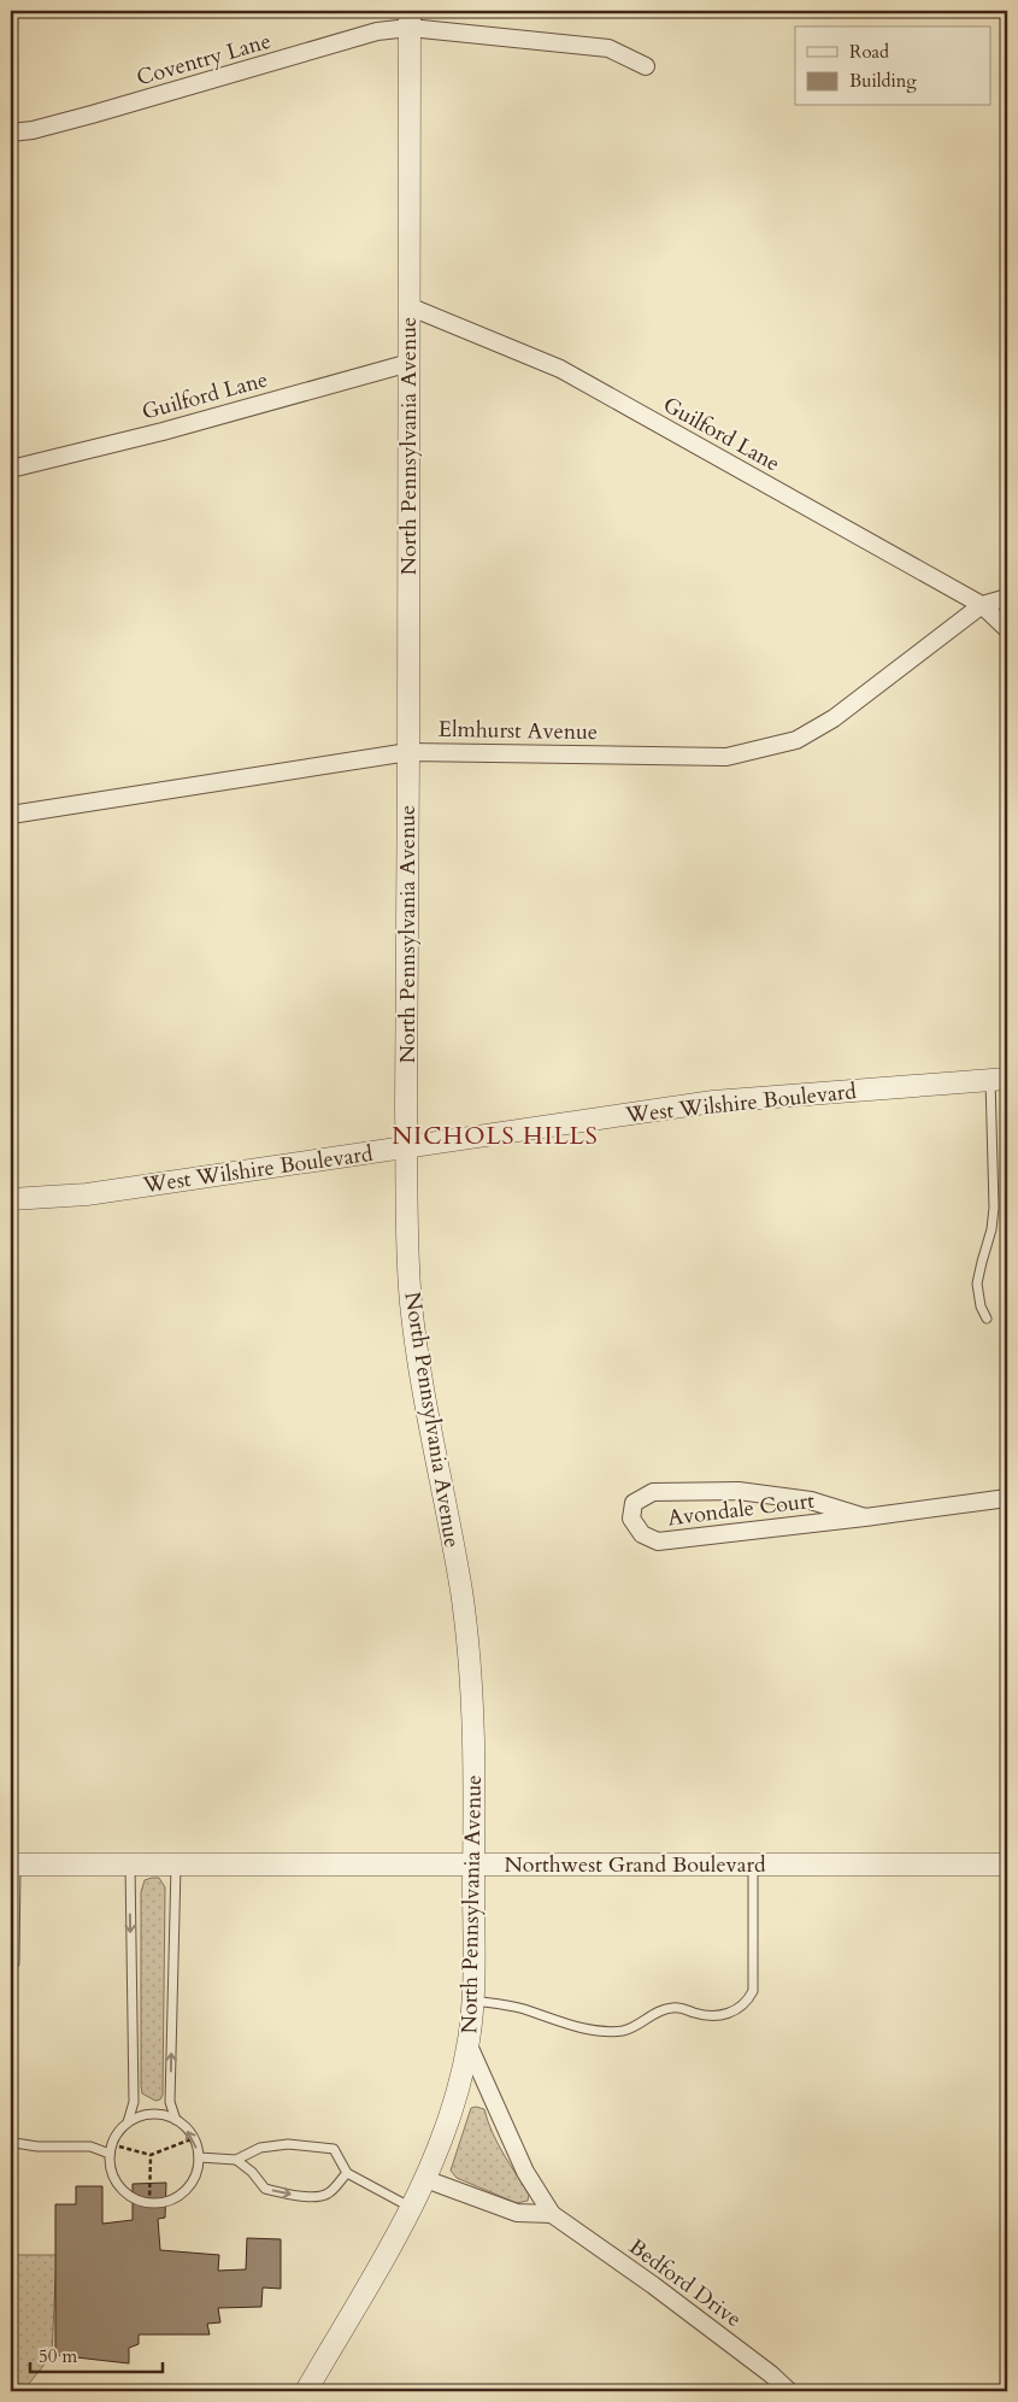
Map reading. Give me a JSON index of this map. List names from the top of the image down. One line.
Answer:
{"streets":{"street":["Coventry Lane","Guilford Lane","North Pennsylvania Avenue","Elmhurst Avenue","West Wilshire Boulevard","Avondale Court","Northwest Grand Boulevard","Bedford Drive"]},"crossings":[["Coventry Lane","North Pennsylvania Avenue"],["Guilford Lane","North Pennsylvania Avenue"],["Guilford Lane","Elmhurst Avenue"],["North Pennsylvania Avenue","Elmhurst Avenue"],["North Pennsylvania Avenue","West Wilshire Boulevard"],["North Pennsylvania Avenue","Northwest Grand Boulevard"],["North Pennsylvania Avenue","Bedford Drive"]],"districts":["NICHOLS HILLS"],"legend":["Road","Building"],"scale_bar":"50 m"}
